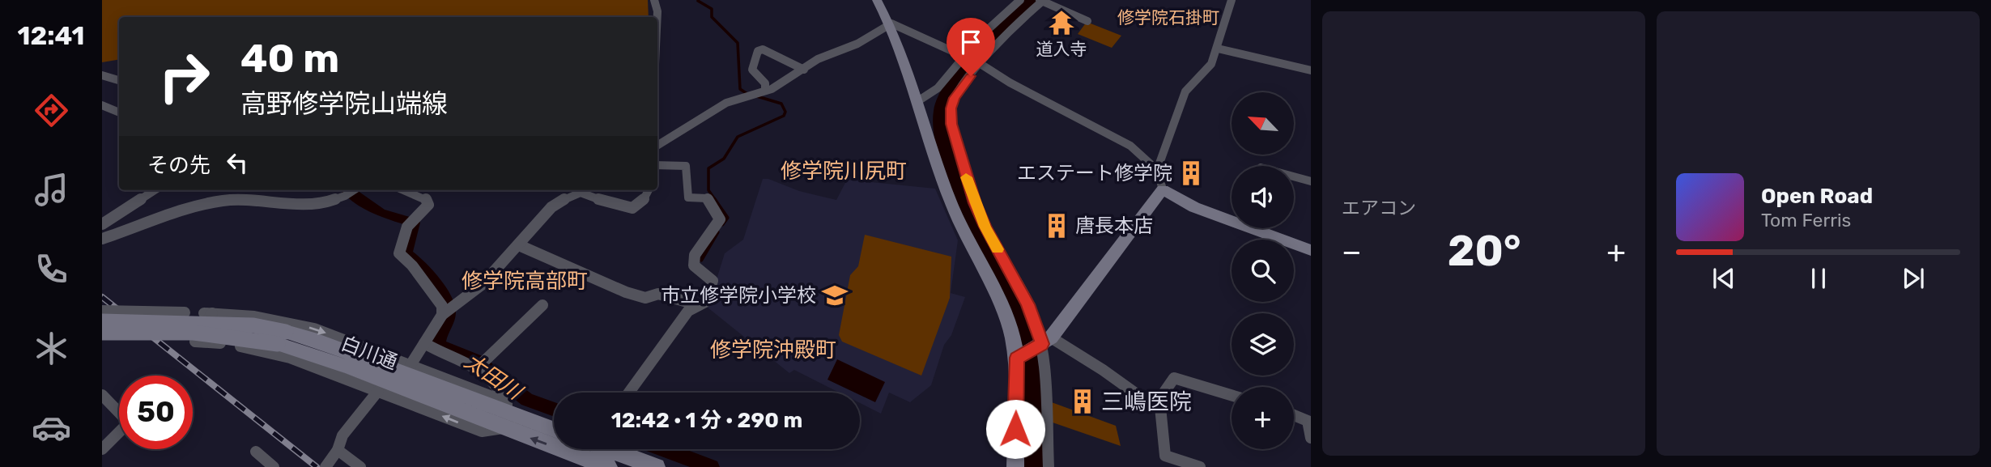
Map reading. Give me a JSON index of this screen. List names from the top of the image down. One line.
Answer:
{"streets":{"street":["白川通"]},"districts":["修学院石掛町","修学院川尻町","修学院高部町","修学院沖殿町"],"water":["太田川"],"places":{"temple":["道入寺"],"building":["エステート修学院","唐長本店","三嶋医院"],"school or university":["市立修学院小学校"]},"north":"top left","page":{"tabs":"12:41","tile":"エアコン","turn":["40 m","高野修学院山端線"],"map_buttons":"+","then":"その先","song":["Open Road","Tom Ferris"],"heat":["−","20°","+"],"limit":"50","trip":"12:42 · 1 分 · 290 m"}}
